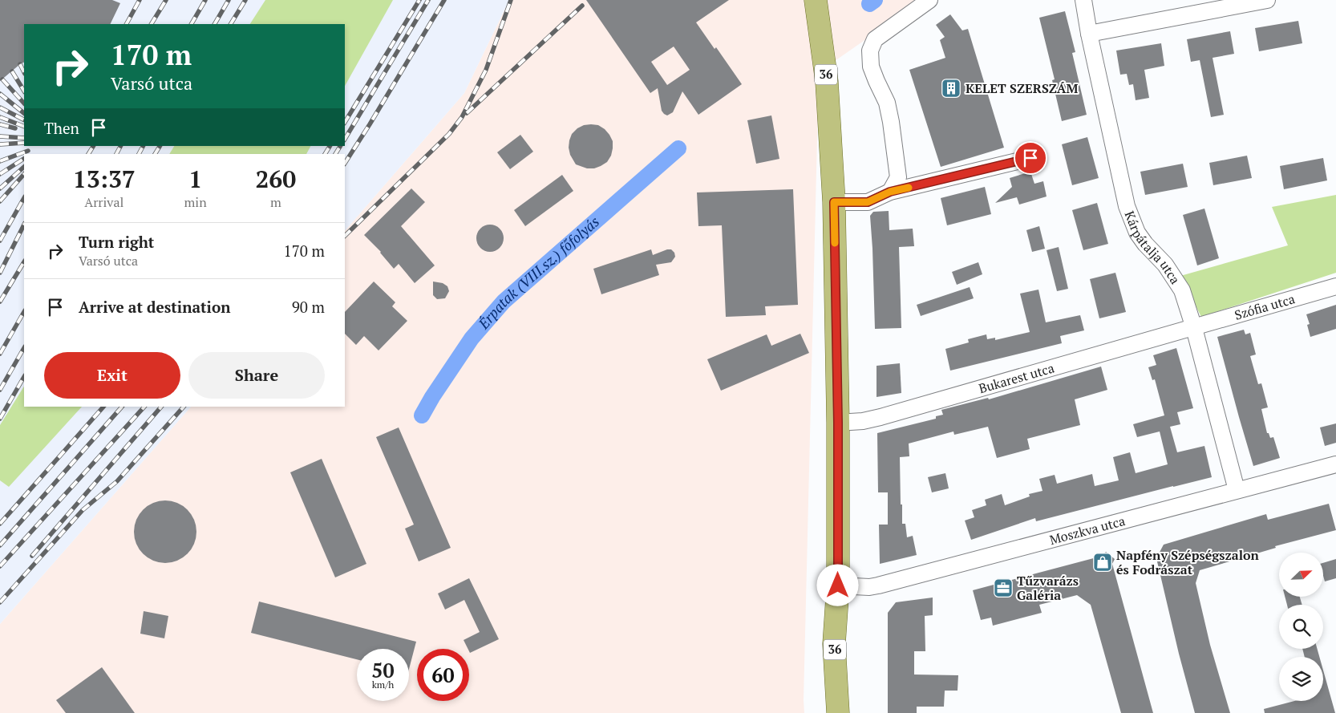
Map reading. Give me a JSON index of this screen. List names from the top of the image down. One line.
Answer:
{"streets":{"main road":["36"],"street":["Kárpátalja utca","Szófia utca","Bukarest utca","Moszkva utca"]},"crossings":[["36","Bukarest utca"],["36","Moszkva utca"],["Kárpátalja utca","Szófia utca"],["Kárpátalja utca","Bukarest utca"],["Kárpátalja utca","Moszkva utca"],["Szófia utca","Bukarest utca"]],"water":["Érpatak (VIII.sz.) főfolyás"],"places":{"building":["KELET SZERSZÁM"],"shop":["Napfény Szépségszalon és Fodrászat"],"office":["Tűzvarázs Galéria"]},"north":"top right","page":{"turn":["170 m","Varsó utca"],"then":"Then","eta":["13:37","Arrival","1","min","260","m"],"list":[{"name":"Turn right","note":"Varsó utca","value":"170 m"},{"name":"Arrive at destination","value":"90 m"}],"buttons":["Exit","Share"],"speed":"50 km/h","limit":"60"}}
